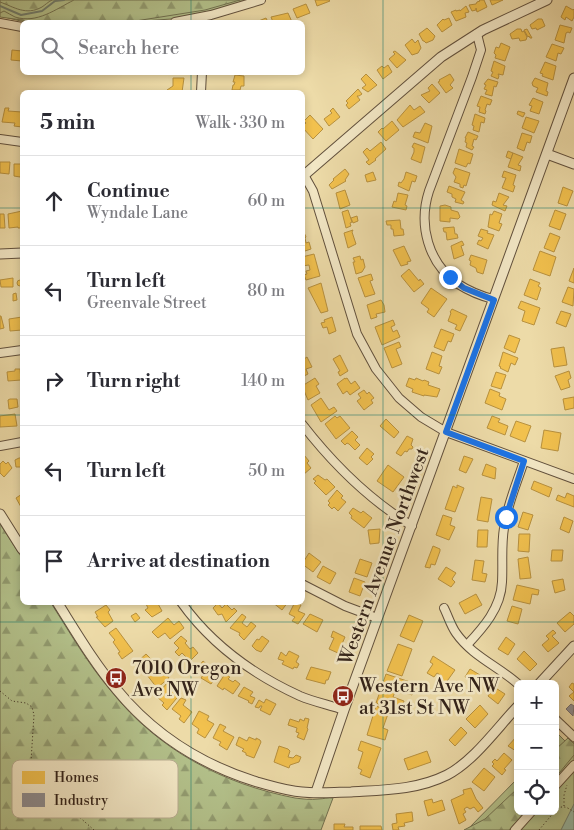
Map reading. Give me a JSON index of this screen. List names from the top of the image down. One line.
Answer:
{"streets":{"street":["Western Avenue Northwest"]},"places":{"bus stop":["7010 Oregon Ave NW","Western Ave NW at 31st St NW"]},"legend":["Homes","Industry"],"page":{"search":"Search here","heading":["5 min","Walk · 330 m"],"list":[["Continue","Wyndale Lane","60 m"],["Turn left","Greenvale Street","80 m"],["Turn right","140 m"],["Turn left","50 m"],"Arrive at destination"],"map_buttons":["+","−"]}}
